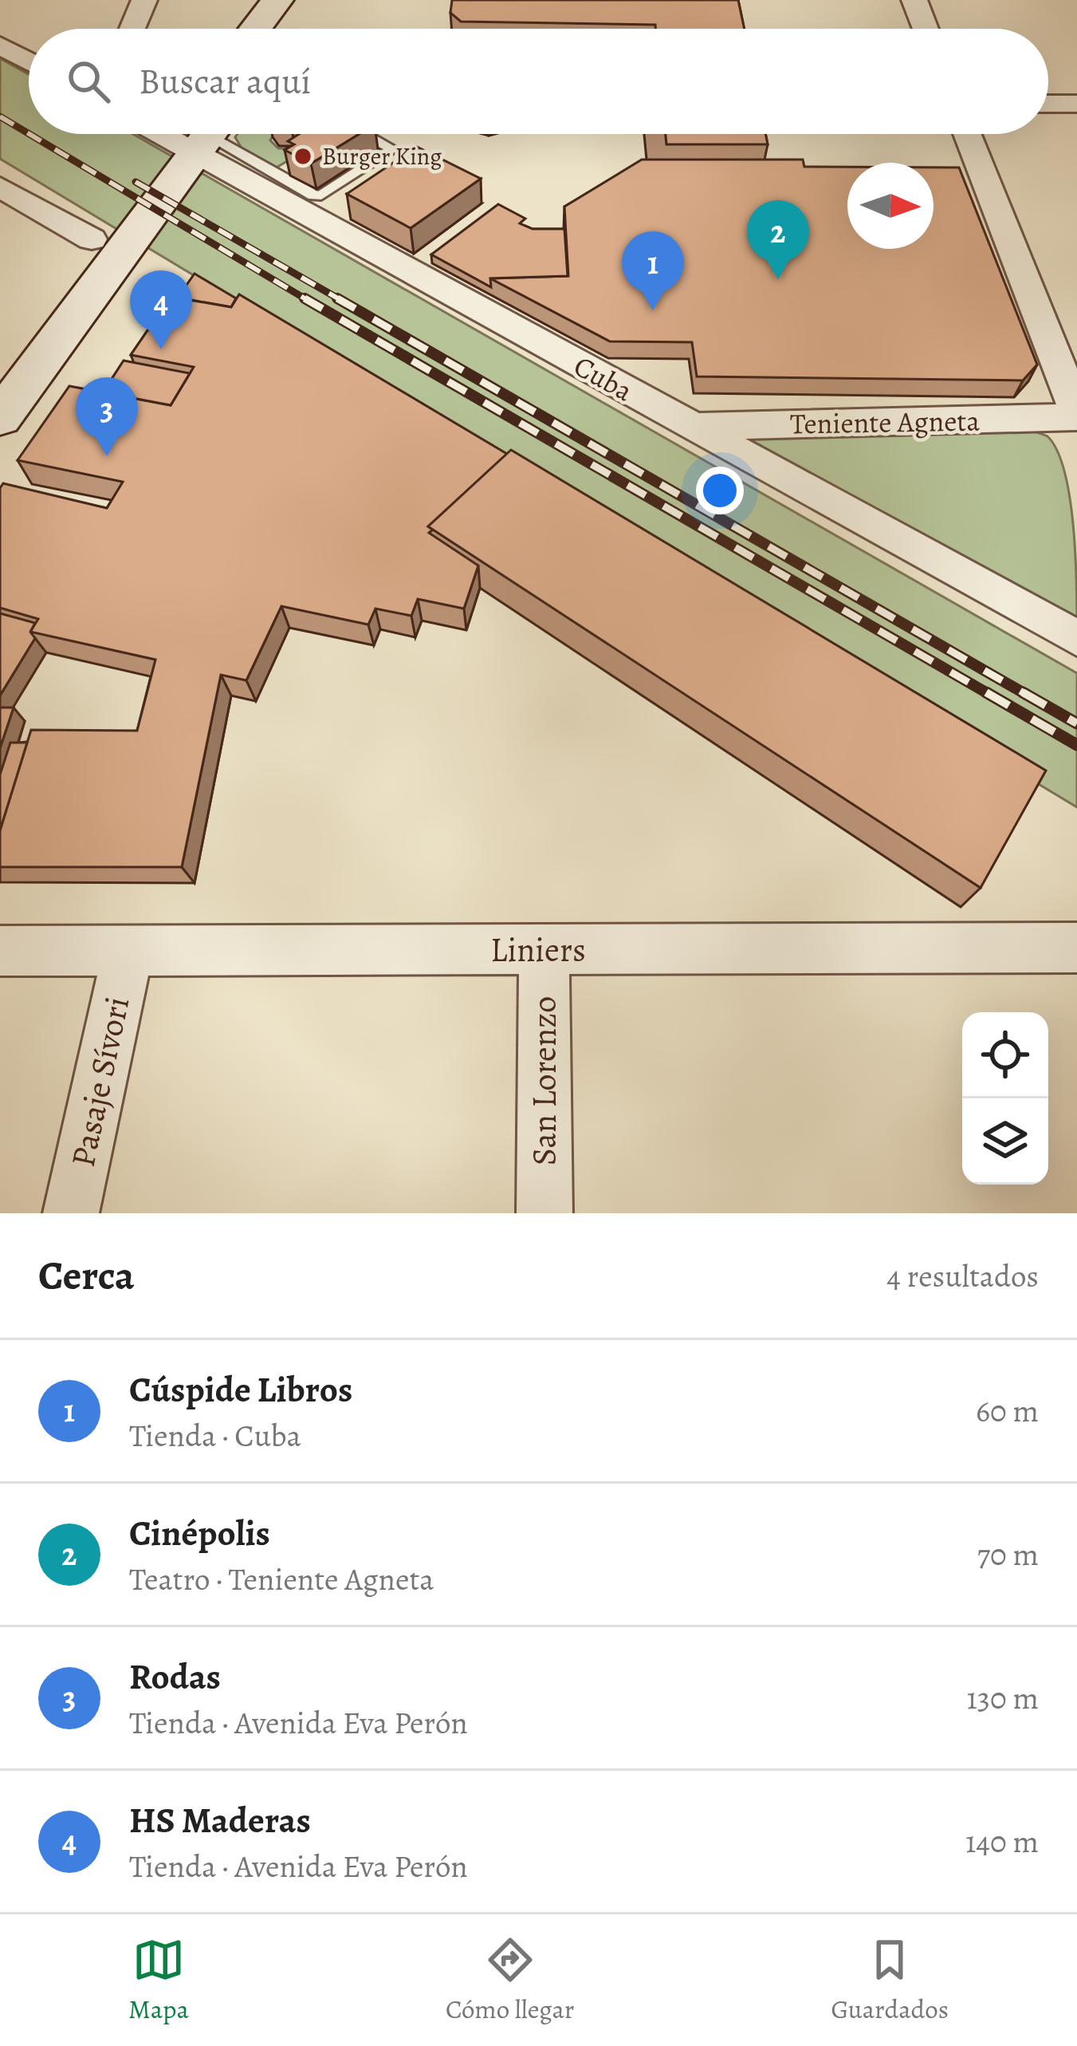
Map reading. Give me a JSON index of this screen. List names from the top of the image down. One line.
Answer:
{"streets":{"street":["Cuba","Teniente Agneta","Liniers","San Lorenzo","Pasaje Sívori"]},"crossings":[["Cuba","Teniente Agneta"],["Liniers","San Lorenzo"],["Liniers","Pasaje Sívori"]],"places":["Burger King"],"north":"right","page":{"search":"Buscar aquí","pins":["2","1","4","3"],"heading":["Cerca","4 resultados"],"list":[{"mark":"1","name":"Cúspide Libros","note":"Tienda · Cuba","value":"60 m"},{"mark":"2","name":"Cinépolis","note":"Teatro · Teniente Agneta","value":"70 m"},{"mark":"3","name":"Rodas","note":"Tienda · Avenida Eva Perón","value":"130 m"},{"mark":"4","name":"HS Maderas","note":"Tienda · Avenida Eva Perón","value":"140 m"}],"nav":["Mapa","Cómo llegar","Guardados"]}}
